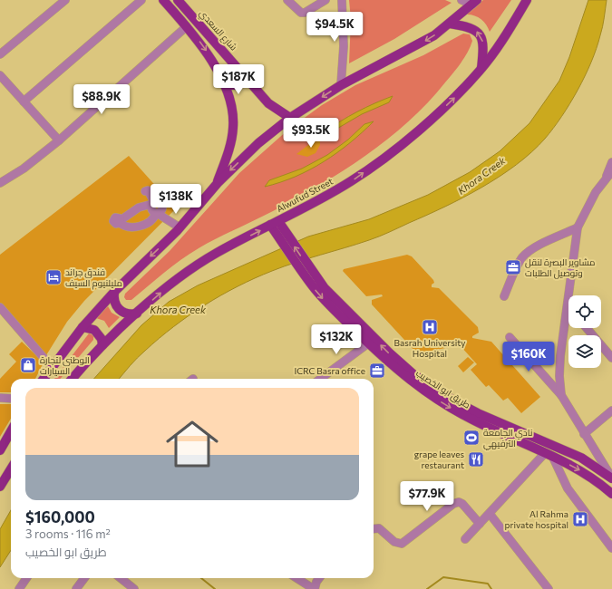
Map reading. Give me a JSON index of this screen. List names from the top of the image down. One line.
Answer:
{"streets":{"main road":["شارع السعدي","Alwufud Street","طريق ابو الخصيب"]},"crossings":[["Alwufud Street","طريق ابو الخصيب"]],"water":["Khora Creek"],"places":{"office":["مشاوير البصرة لنقل وتوصيل الطلبات","ICRC Basra office"],"hotel":["فندق جراند مليلنيوم السيف"],"hospital":["Basrah University Hospital","Al Rahma private hospital"],"shop":["الوطني لتجارة السيارات"],"sports":["نادي الجامعة الترفيهي"],"restaurant":["grape leaves restaurant"]},"page":{"price":["$94.5K","$187K","$88.9K","$93.5K","$138K","$132K","$160K","$77.9K"],"list":[{"name":"$160,000","note":"3 rooms · 116 m² · طريق ابو الخصيب"}]}}
